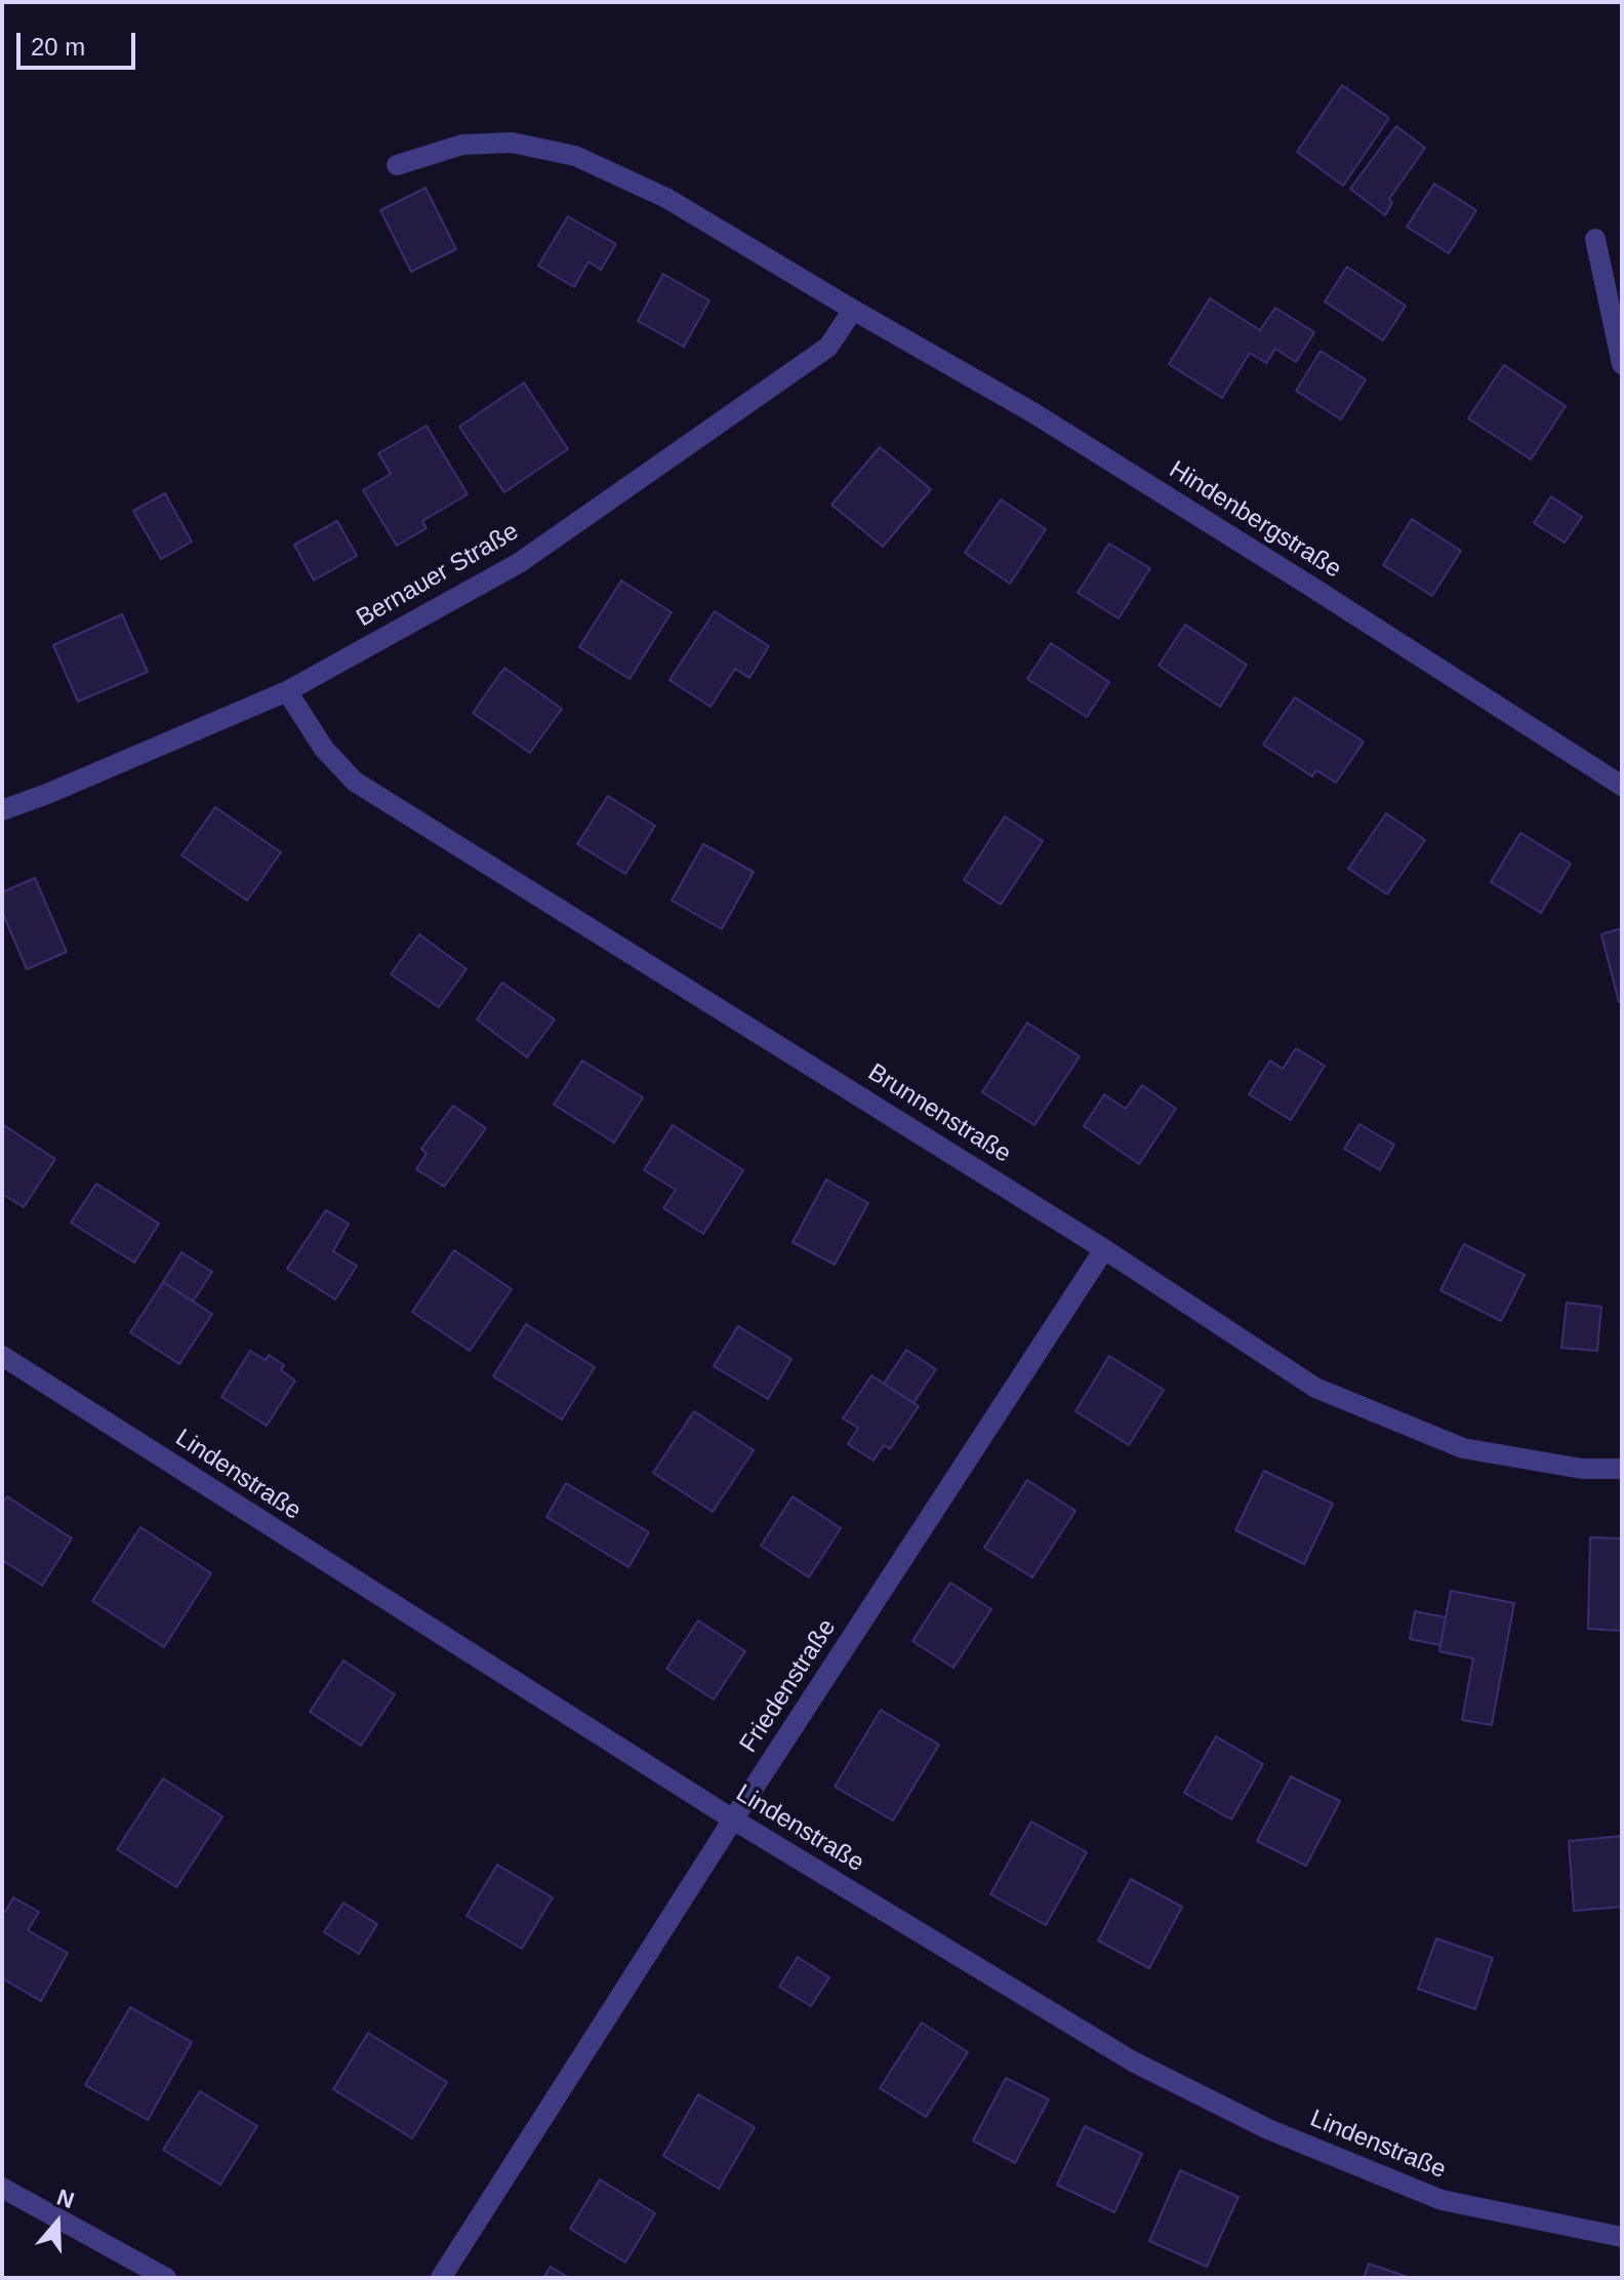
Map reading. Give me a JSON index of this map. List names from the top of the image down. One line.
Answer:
{"streets":{"street":["Hindenbergstraße","Bernauer Straße","Brunnenstraße","Lindenstraße","Friedenstraße"]},"crossings":[["Hindenbergstraße","Bernauer Straße"],["Bernauer Straße","Brunnenstraße"],["Brunnenstraße","Friedenstraße"],["Lindenstraße","Friedenstraße"]],"scale_bar":"20 m","north":"top"}
